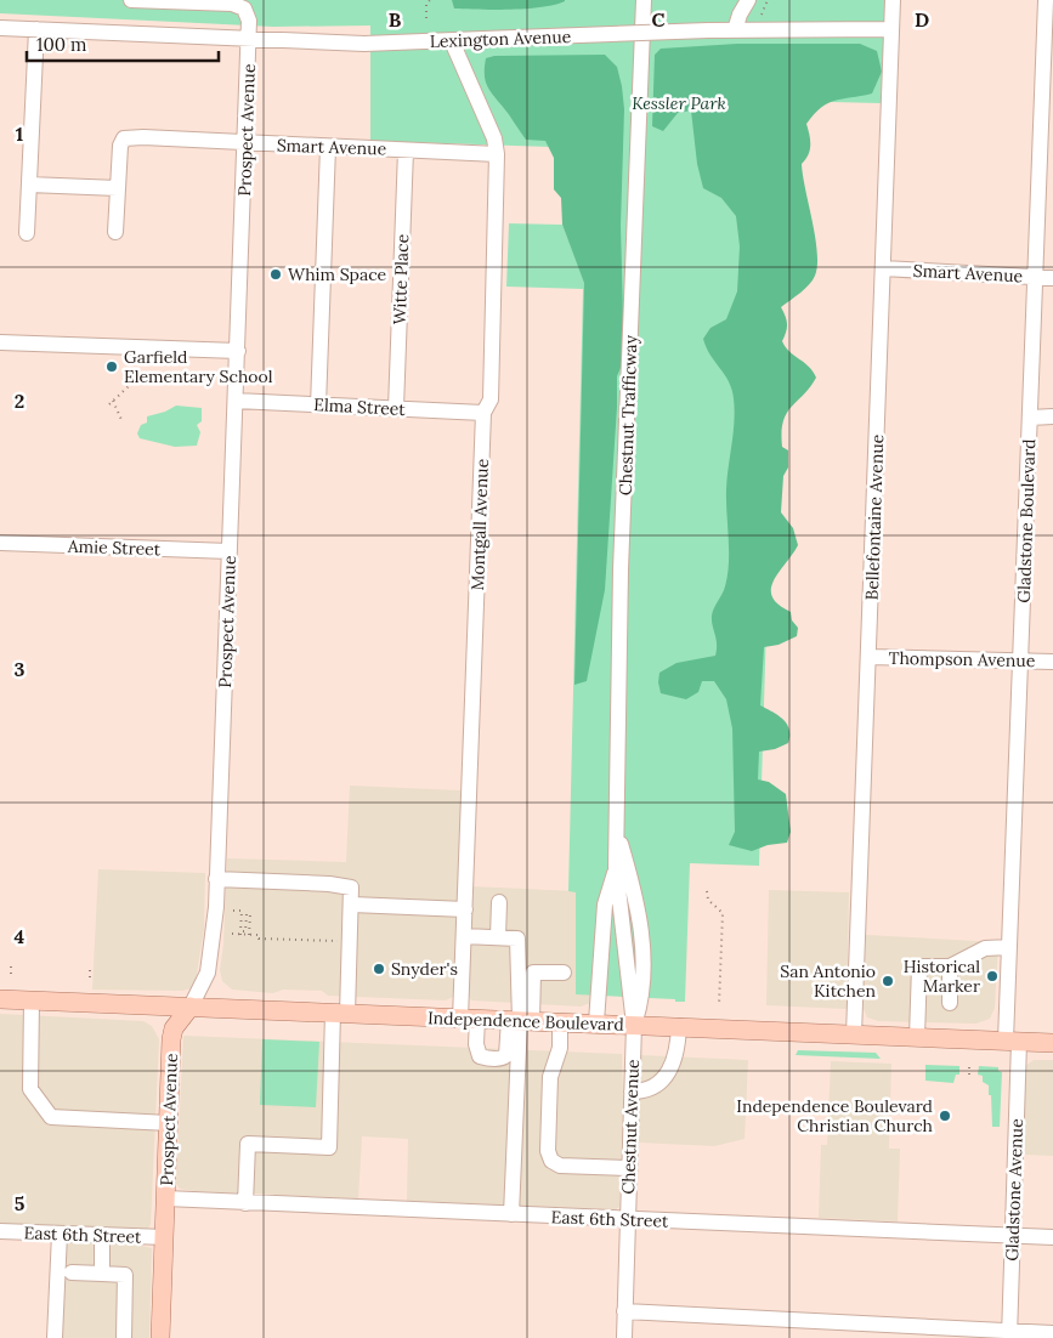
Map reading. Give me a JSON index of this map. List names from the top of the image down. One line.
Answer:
{"streets":{"main road":["Prospect Avenue","Independence Boulevard"],"street":["Lexington Avenue","Smart Avenue","Witte Place","Elma Street","Chestnut Trafficway","Bellefontaine Avenue","Gladstone Boulevard","Montgall Avenue","Amie Street","Thompson Avenue","Chestnut Avenue","Gladstone Avenue","East 6th Street"]},"crossings":[["Lexington Avenue","Prospect Avenue"],["Lexington Avenue","Bellefontaine Avenue"],["Lexington Avenue","Montgall Avenue"],["Prospect Avenue","Smart Avenue"],["Prospect Avenue","Elma Street"],["Prospect Avenue","Amie Street"],["Prospect Avenue","Independence Boulevard"],["Prospect Avenue","East 6th Street"],["Smart Avenue","Witte Place"],["Smart Avenue","Bellefontaine Avenue"],["Smart Avenue","Gladstone Boulevard"],["Smart Avenue","Montgall Avenue"],["Witte Place","Elma Street"],["Elma Street","Montgall Avenue"],["Chestnut Trafficway","Independence Boulevard"],["Chestnut Trafficway","Chestnut Avenue"],["Bellefontaine Avenue","Thompson Avenue"],["Bellefontaine Avenue","Independence Boulevard"],["Gladstone Boulevard","Thompson Avenue"],["Gladstone Boulevard","Independence Boulevard"],["Gladstone Boulevard","Gladstone Avenue"],["Montgall Avenue","Independence Boulevard"],["Independence Boulevard","Chestnut Avenue"],["Independence Boulevard","Gladstone Avenue"],["Chestnut Avenue","East 6th Street"],["Gladstone Avenue","East 6th Street"]],"parks":["Kessler Park"],"places":["Whim Space","Garfield Elementary School","Snyder's","Historical Marker","San Antonio Kitchen","Independence Boulevard Christian Church"],"scale_bar":"100 m","grid":{"columns":["B","C","D"],"rows":["1","2","3","4","5"]}}
